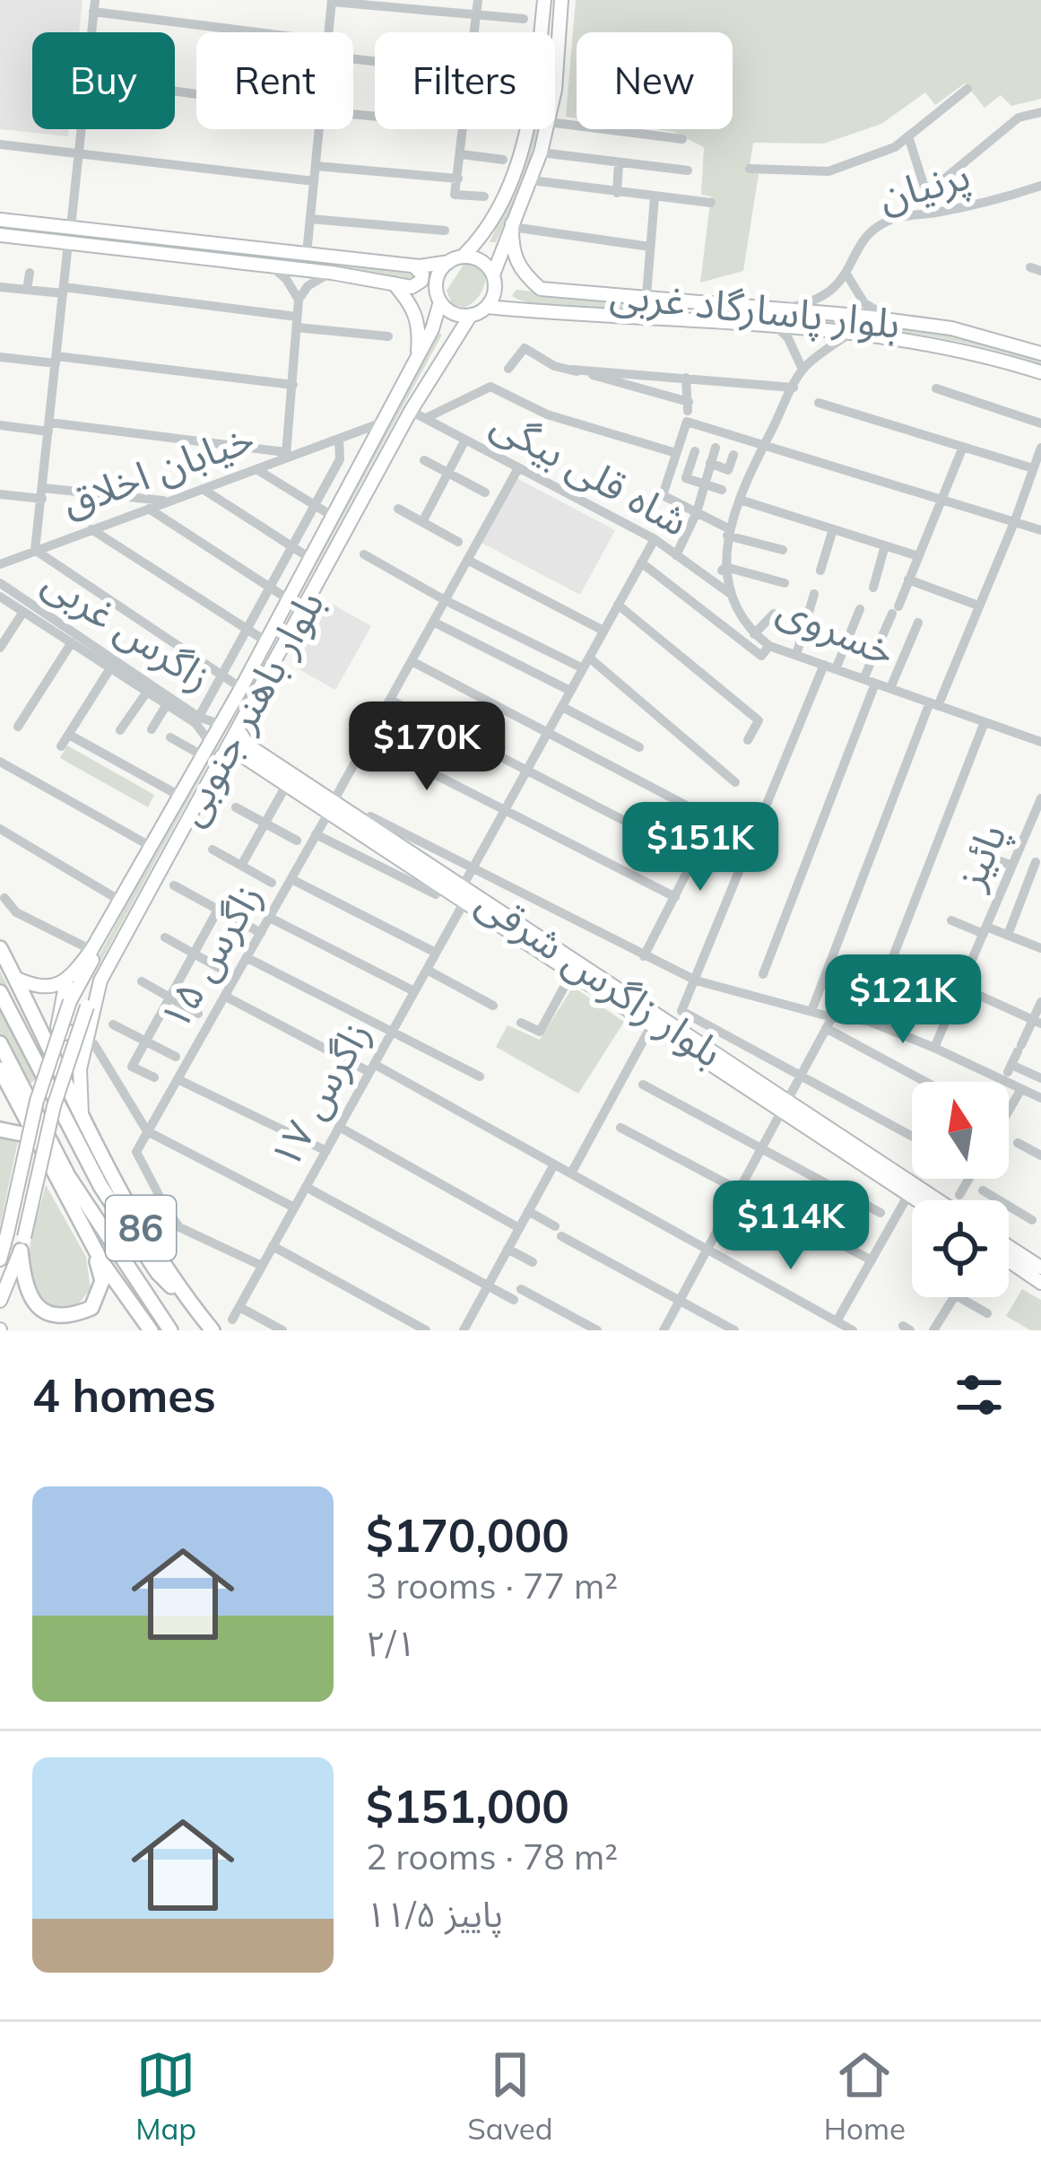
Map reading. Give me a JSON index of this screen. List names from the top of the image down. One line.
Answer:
{"streets":{"highway":["86"],"main road":["بلوار پاسارگاد غربی","بلوار باهنر جنوبی","بلوار زاگرس شرقی"],"street":["پرنیان","خیابان اخلاق","شاه قلی بیگی","زاگرس غربی","خسروى","پائیز","زاگرس ۱۵","زاگرس ۱۷"]},"crossings":[["بلوار پاسارگاد غربی","بلوار باهنر جنوبی"],["خیابان اخلاق","بلوار باهنر جنوبی"],["شاه قلی بیگی","خسروى"],["شاه قلی بیگی","بلوار باهنر جنوبی"],["شاه قلی بیگی","زاگرس ۱۵"],["زاگرس غربی","بلوار باهنر جنوبی"],["بلوار باهنر جنوبی","بلوار زاگرس شرقی"],["بلوار باهنر جنوبی","86"],["زاگرس ۱۵","بلوار زاگرس شرقی"],["بلوار زاگرس شرقی","زاگرس ۱۷"]],"north":"top","page":{"chip":["Buy","Rent","Filters","New"],"price":["$170K","$151K","$121K","$114K"],"heading":"4 homes","list":[{"name":"$170,000","note":"3 rooms · 77 m² · ۲/۱"},{"name":"$151,000","note":"2 rooms · 78 m² · پاییز ۱۱/۵"}],"tabs":["Map","Saved","Home"]}}
